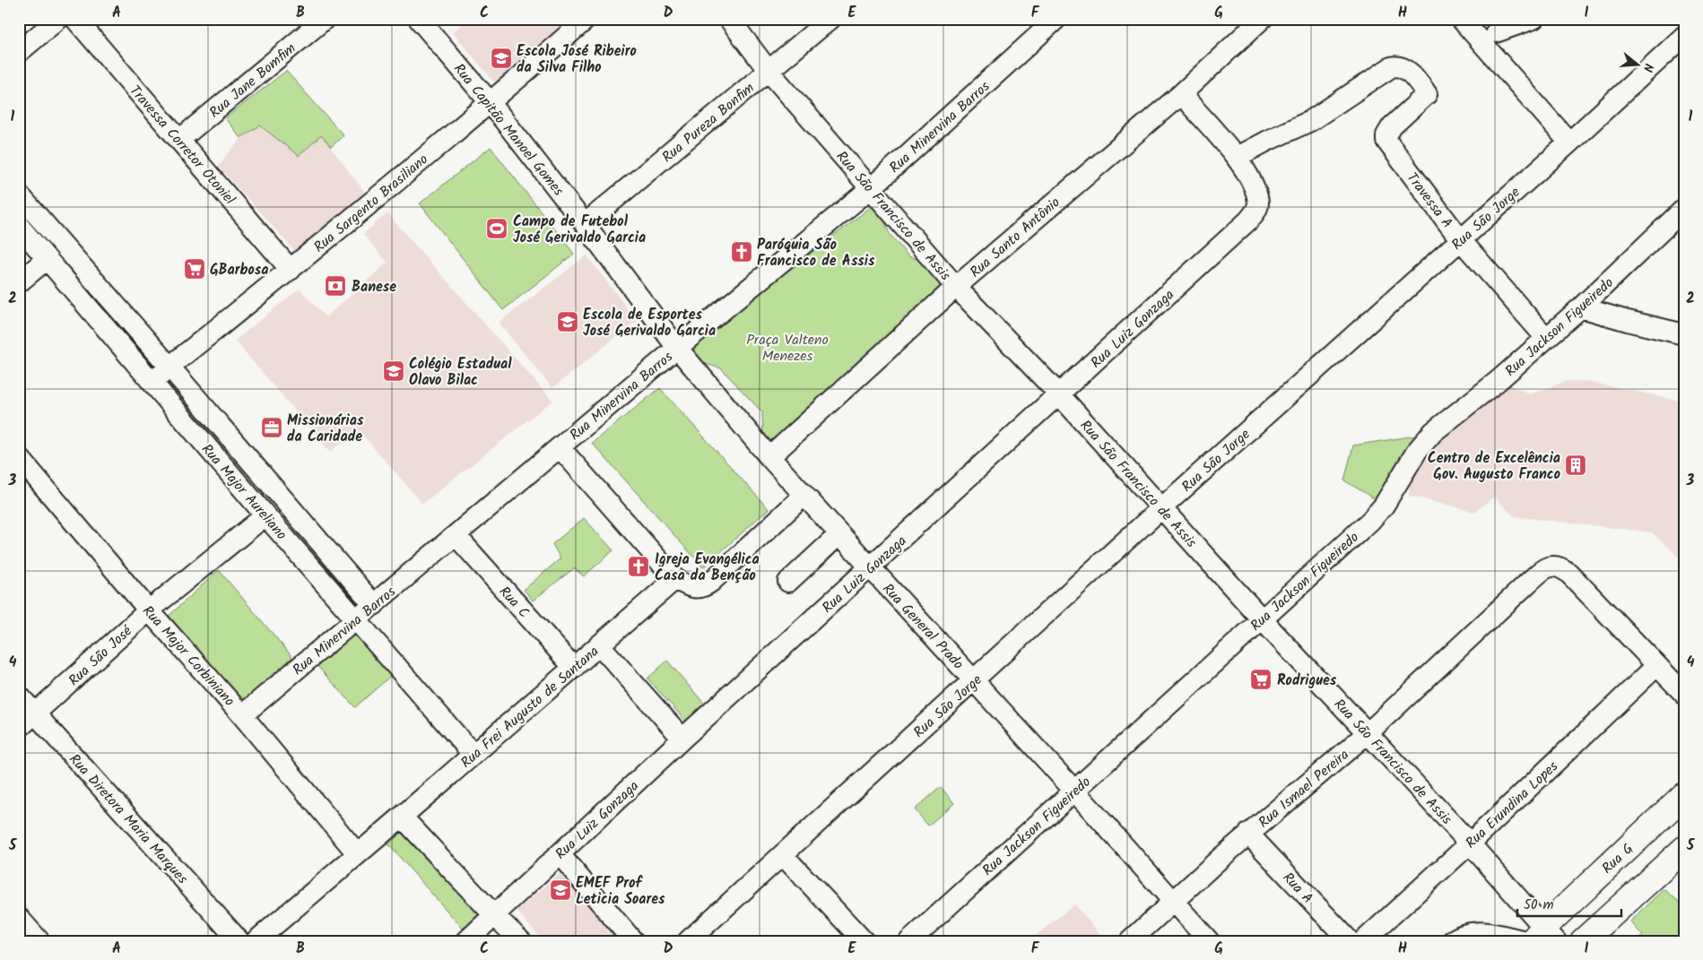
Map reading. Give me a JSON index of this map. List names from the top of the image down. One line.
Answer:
{"streets":{"main road":["Rua G"],"street":["Rua Jane Bomfim","Rua Pureza Bonfim","Rua Minervina Barros","Rua Capitão Manoel Gomes","Travessa Corretor Otoniel","Travessa A","Rua Sargento Brasiliano","Rua São Francisco de Assis","Rua São Jorge","Rua Santo Antônio","Rua Jackson Figueiredo","Rua Luiz Gonzaga","Rua Major Aureliano","Rua C","Rua General Prado","Rua São José","Rua Major Corbiniano","Rua Frei Augusto de Santana","Rua Ismael Pereira","Rua Erundina Lopes","Rua Diretora Maria Marques","Rua A"]},"crossings":[["Rua Jane Bomfim","Travessa Corretor Otoniel"],["Rua Pureza Bonfim","Rua Capitão Manoel Gomes"],["Rua Pureza Bonfim","Rua São Francisco de Assis"],["Rua Minervina Barros","Rua Capitão Manoel Gomes"],["Rua Minervina Barros","Rua São Francisco de Assis"],["Rua Minervina Barros","Rua Major Aureliano"],["Rua Minervina Barros","Rua C"],["Rua Minervina Barros","Rua General Prado"],["Rua Minervina Barros","Rua Major Corbiniano"],["Rua Capitão Manoel Gomes","Rua Sargento Brasiliano"],["Rua Capitão Manoel Gomes","Rua General Prado"],["Travessa Corretor Otoniel","Rua Sargento Brasiliano"],["Travessa A","Rua São Jorge"],["Travessa A","Rua Jackson Figueiredo"],["Travessa A","Rua Luiz Gonzaga"],["Rua Sargento Brasiliano","Rua Major Aureliano"],["Rua São Francisco de Assis","Rua São Jorge"],["Rua São Francisco de Assis","Rua Santo Antônio"],["Rua São Francisco de Assis","Rua Jackson Figueiredo"],["Rua São Francisco de Assis","Rua Luiz Gonzaga"],["Rua São Francisco de Assis","Rua Ismael Pereira"],["Rua São Francisco de Assis","Rua Erundina Lopes"],["Rua São Francisco de Assis","Rua G"],["Rua São Jorge","Rua General Prado"],["Rua Santo Antônio","Rua General Prado"],["Rua Jackson Figueiredo","Rua General Prado"],["Rua Luiz Gonzaga","Rua General Prado"],["Rua Major Aureliano","Rua São José"],["Rua Major Aureliano","Rua Frei Augusto de Santana"],["Rua C","Rua Frei Augusto de Santana"],["Rua General Prado","Rua Ismael Pereira"],["Rua São José","Rua Major Corbiniano"],["Rua São José","Rua Diretora Maria Marques"],["Rua Major Corbiniano","Rua Frei Augusto de Santana"],["Rua Ismael Pereira","Rua Erundina Lopes"],["Rua Ismael Pereira","Rua A"]],"parks":["Praça Valteno Menezes"],"places":{"school or university":["Escola José Ribeiro da Silva Filho","Escola de Esportes José Gerivaldo Garcia","Colégio Estadual Olavo Bilac","EMEF Prof Leticia Soares"],"sports":["Campo de Futebol José Gerivaldo Garcia"],"church":["Paróquia São Francisco de Assis","Igreja Evangélica Casa da Benção"],"supermarket":["GBarbosa","Rodrigues"],"bank":["Banese"],"office":["Missionárias da Caridade"],"building":["Centro de Excelência Gov. Augusto Franco"]},"scale_bar":"50 m","north":"right","grid":{"columns":["A","B","C","D","E","F","G","H","I"],"rows":["1","2","3","4","5"]}}
